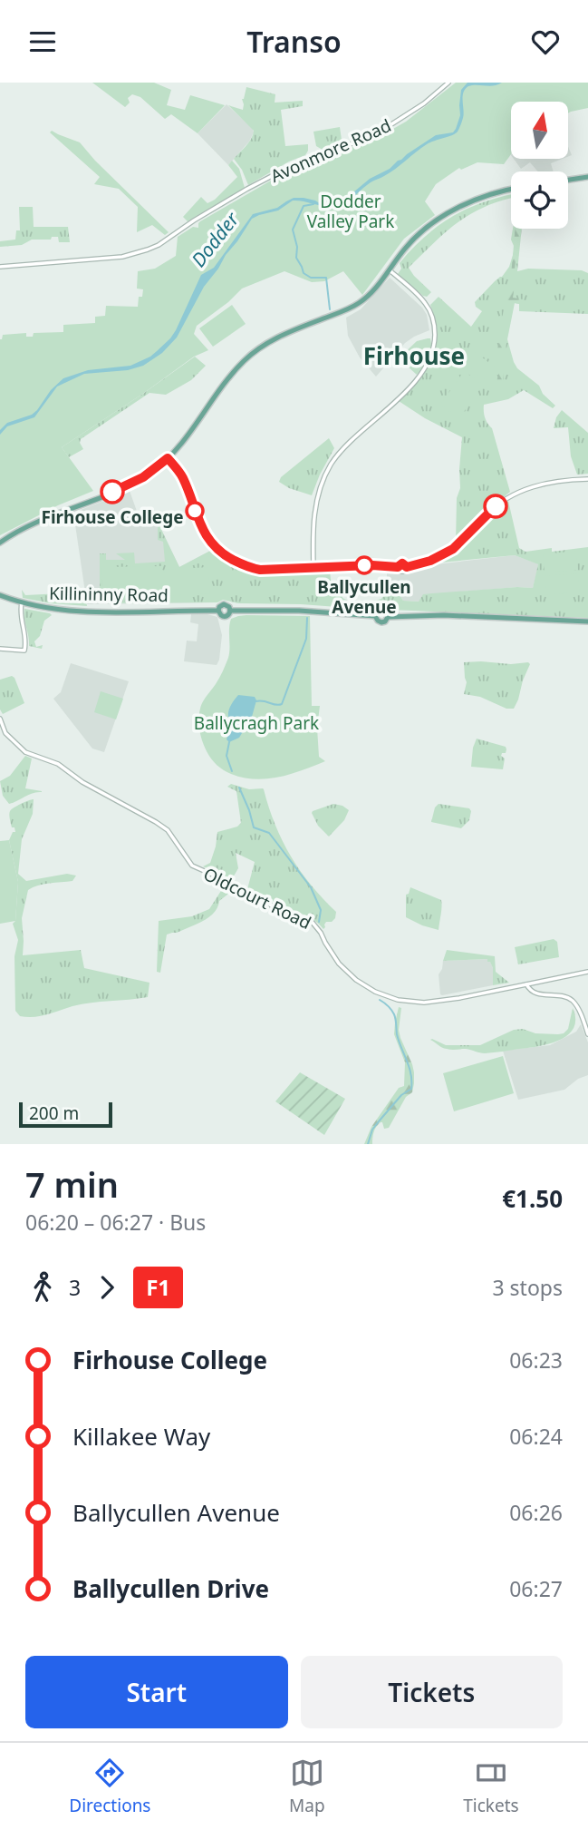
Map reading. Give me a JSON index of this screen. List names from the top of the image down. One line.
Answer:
{"streets":{"main road":["Killininny Road"],"street":["Avonmore Road","Oldcourt Road"]},"districts":["Firhouse"],"water":["Dodder"],"parks":["Dodder Valley Park","Ballycragh Park"],"places":["Firhouse College","Ballycullen Avenue"],"lines":["bus line F1"],"scale_bar":"200 m","north":"top","page":{"header":"Transo","scale":"200 m","heading":["7 min","06:20 – 06:27 · Bus","€1.50"],"legs":["3","F1","3 stops"],"list":[{"name":"Firhouse College","value":"06:23"},{"name":"Killakee Way","value":"06:24"},{"name":"Ballycullen Avenue","value":"06:26"},{"name":"Ballycullen Drive","value":"06:27"}],"buttons":["Start","Tickets"],"tabs":["Directions","Map","Tickets"]}}
